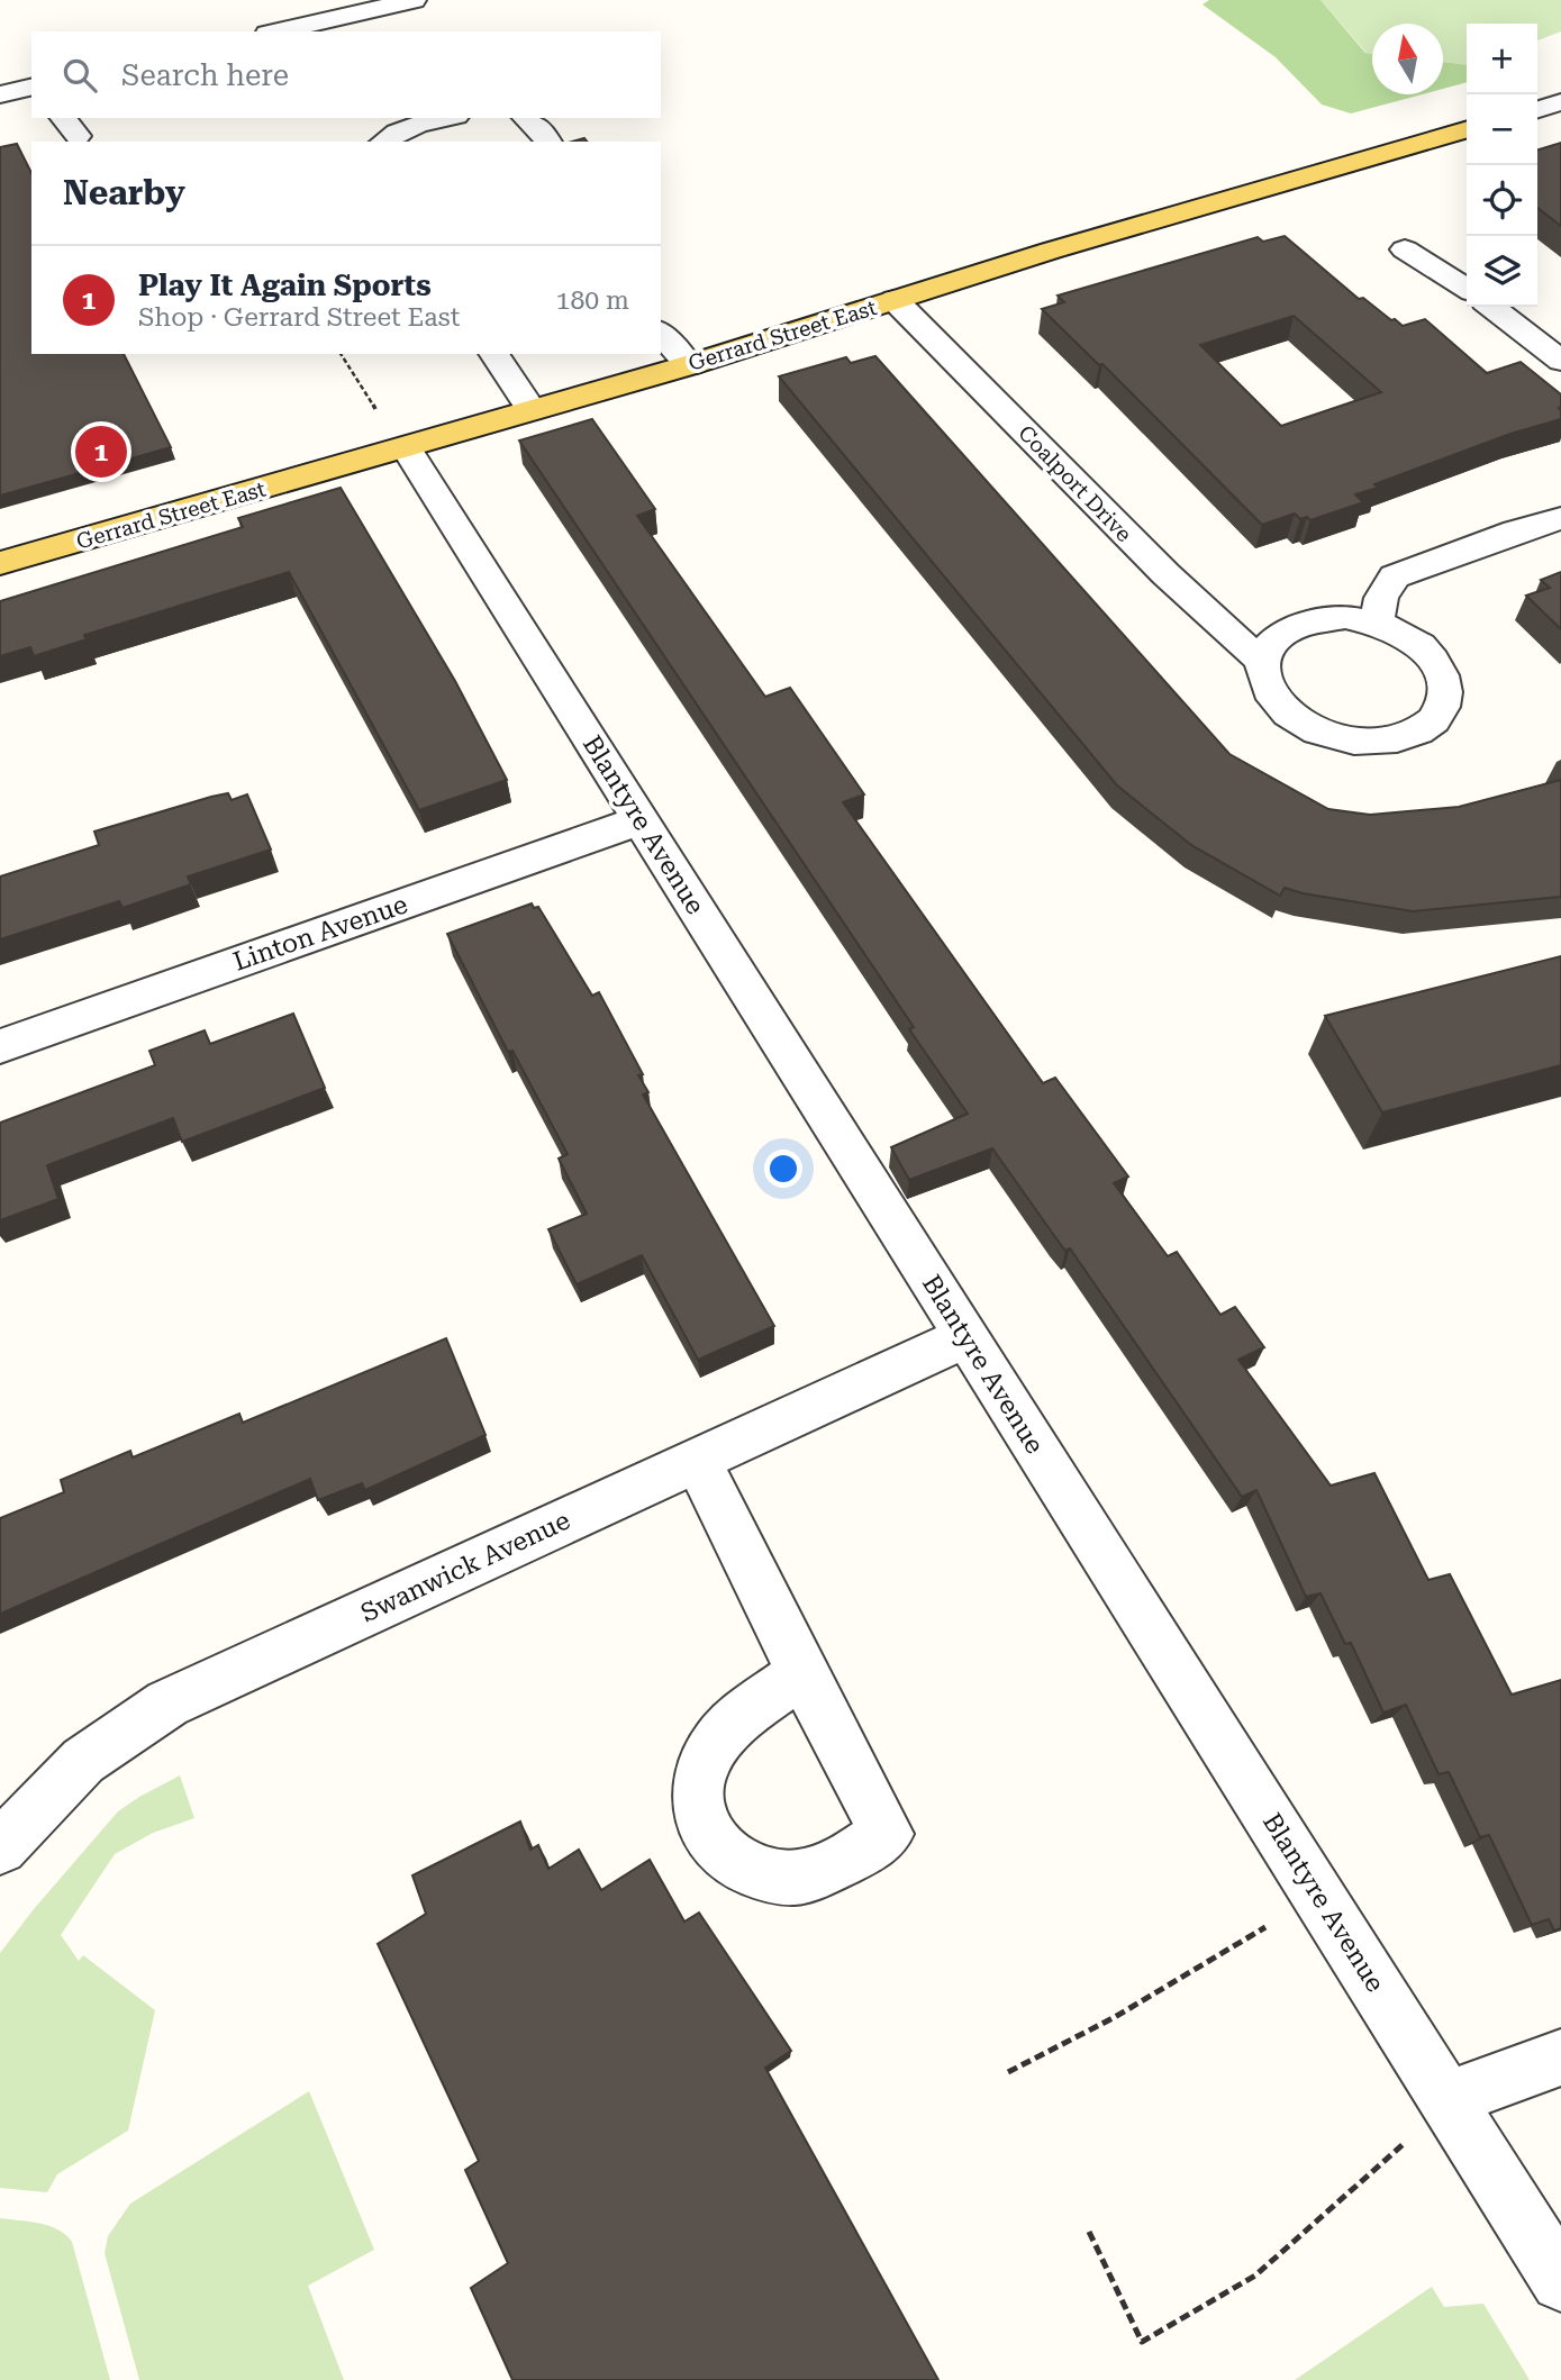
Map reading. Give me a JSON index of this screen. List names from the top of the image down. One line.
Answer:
{"streets":{"main road":["Gerrard Street East"],"street":["Coalport Drive","Blantyre Avenue","Linton Avenue","Swanwick Avenue"]},"crossings":[["Gerrard Street East","Coalport Drive"],["Gerrard Street East","Blantyre Avenue"],["Blantyre Avenue","Linton Avenue"],["Blantyre Avenue","Swanwick Avenue"]],"north":"top","page":{"map_buttons":["+","−"],"search":"Search here","heading":"Nearby","list":[{"mark":"1","name":"Play It Again Sports","note":"Shop · Gerrard Street East","value":"180 m"}],"pins":"1"}}
